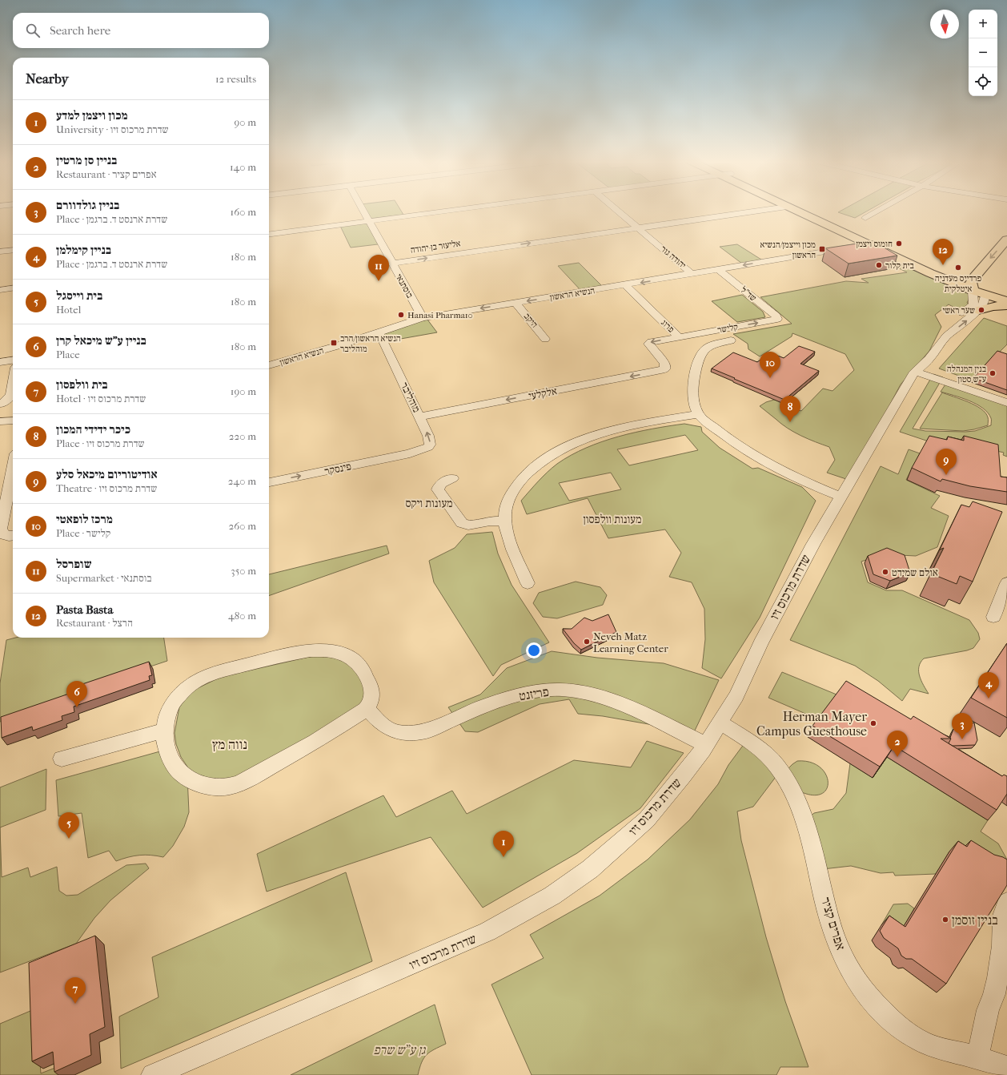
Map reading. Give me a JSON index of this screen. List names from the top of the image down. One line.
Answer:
{"streets":{"street":["אליעזר בן-יהודה","יהודה גור","בוסתנאי","הנשיא הראשון","שד\"ל","היקב","פרוג","קלישר","אלקלעי","מוהליבר","פינסקר","שדרת מרכוס זיו","פריזנט","אפרים קציר"]},"crossings":[["אליעזר בן-יהודה","יהודה גור"],["אליעזר בן-יהודה","בוסתנאי"],["יהודה גור","הנשיא הראשון"],["בוסתנאי","הנשיא הראשון"],["הנשיא הראשון","שד\"ל"],["הנשיא הראשון","היקב"],["הנשיא הראשון","פרוג"],["הנשיא הראשון","מוהליבר"],["שד\"ל","קלישר"],["פרוג","קלישר"],["פרוג","אלקלעי"],["אלקלעי","מוהליבר"],["מוהליבר","פינסקר"],["שדרת מרכוס זיו","פריזנט"],["שדרת מרכוס זיו","אפרים קציר"]],"one_way":["אליעזר בן-יהודה","הנשיא הראשון","קלישר","אלקלעי","פינסקר"],"districts":["מעונות ויקס","מעונות וולפסון","נווה מץ"],"parks":["גן ע\"ש שרפ"],"places":{"other":["חומוס ויצמן","בית קלור","פרדייס מעדניה איטלקית","שער ראשי","Hanasi Pharma10","בנין המנהלה ע\"ש סטון","אולם שמידט","Neveh Matz Learning Center","Herman Mayer Campus Guesthouse","בניין זוסמן"],"transit":["מכון וייצמן/הנשיא הראשון","הנשיא הראשון/הרב מוהליבר"]},"north":"bottom","page":{"map_buttons":["+","−"],"search":"Search here","heading":["Nearby","12 results"],"list":[{"mark":"1","name":"מכון ויצמן למדע","note":"University · שדרת מרכוס זיו","value":"90 m"},{"mark":"2","name":"בניין סן מרטין","note":"Restaurant · אפרים קציר","value":"140 m"},{"mark":"3","name":"בניין גולדוורם","note":"Place · שדרת ארנסט ד. ברגמן","value":"160 m"},{"mark":"4","name":"בניין קימלמן","note":"Place · שדרת ארנסט ד. ברגמן","value":"180 m"},{"mark":"5","name":"בית וייסגל","note":"Hotel","value":"180 m"},{"mark":"6","name":"בניין ע\"ש מיכאל קרן","note":"Place","value":"180 m"},{"mark":"7","name":"בית וולפסון","note":"Hotel · שדרת מרכוס זיו","value":"190 m"},{"mark":"8","name":"כיכר ידידי המכון","note":"Place · שדרת מרכוס זיו","value":"220 m"},{"mark":"9","name":"אודיטוריום מיכאל סלע","note":"Theatre · שדרת מרכוס זיו","value":"240 m"},{"mark":"10","name":"מרכז לופאטי","note":"Place · קלישר","value":"260 m"},{"mark":"11","name":"שופרסל","note":"Supermarket · בוסתנאי","value":"350 m"},{"mark":"12","name":"Pasta Basta","note":"Restaurant · הרצל","value":"480 m"}],"pins":["12","11","10","8","9","4","6","3","2","5","1","7"]}}
